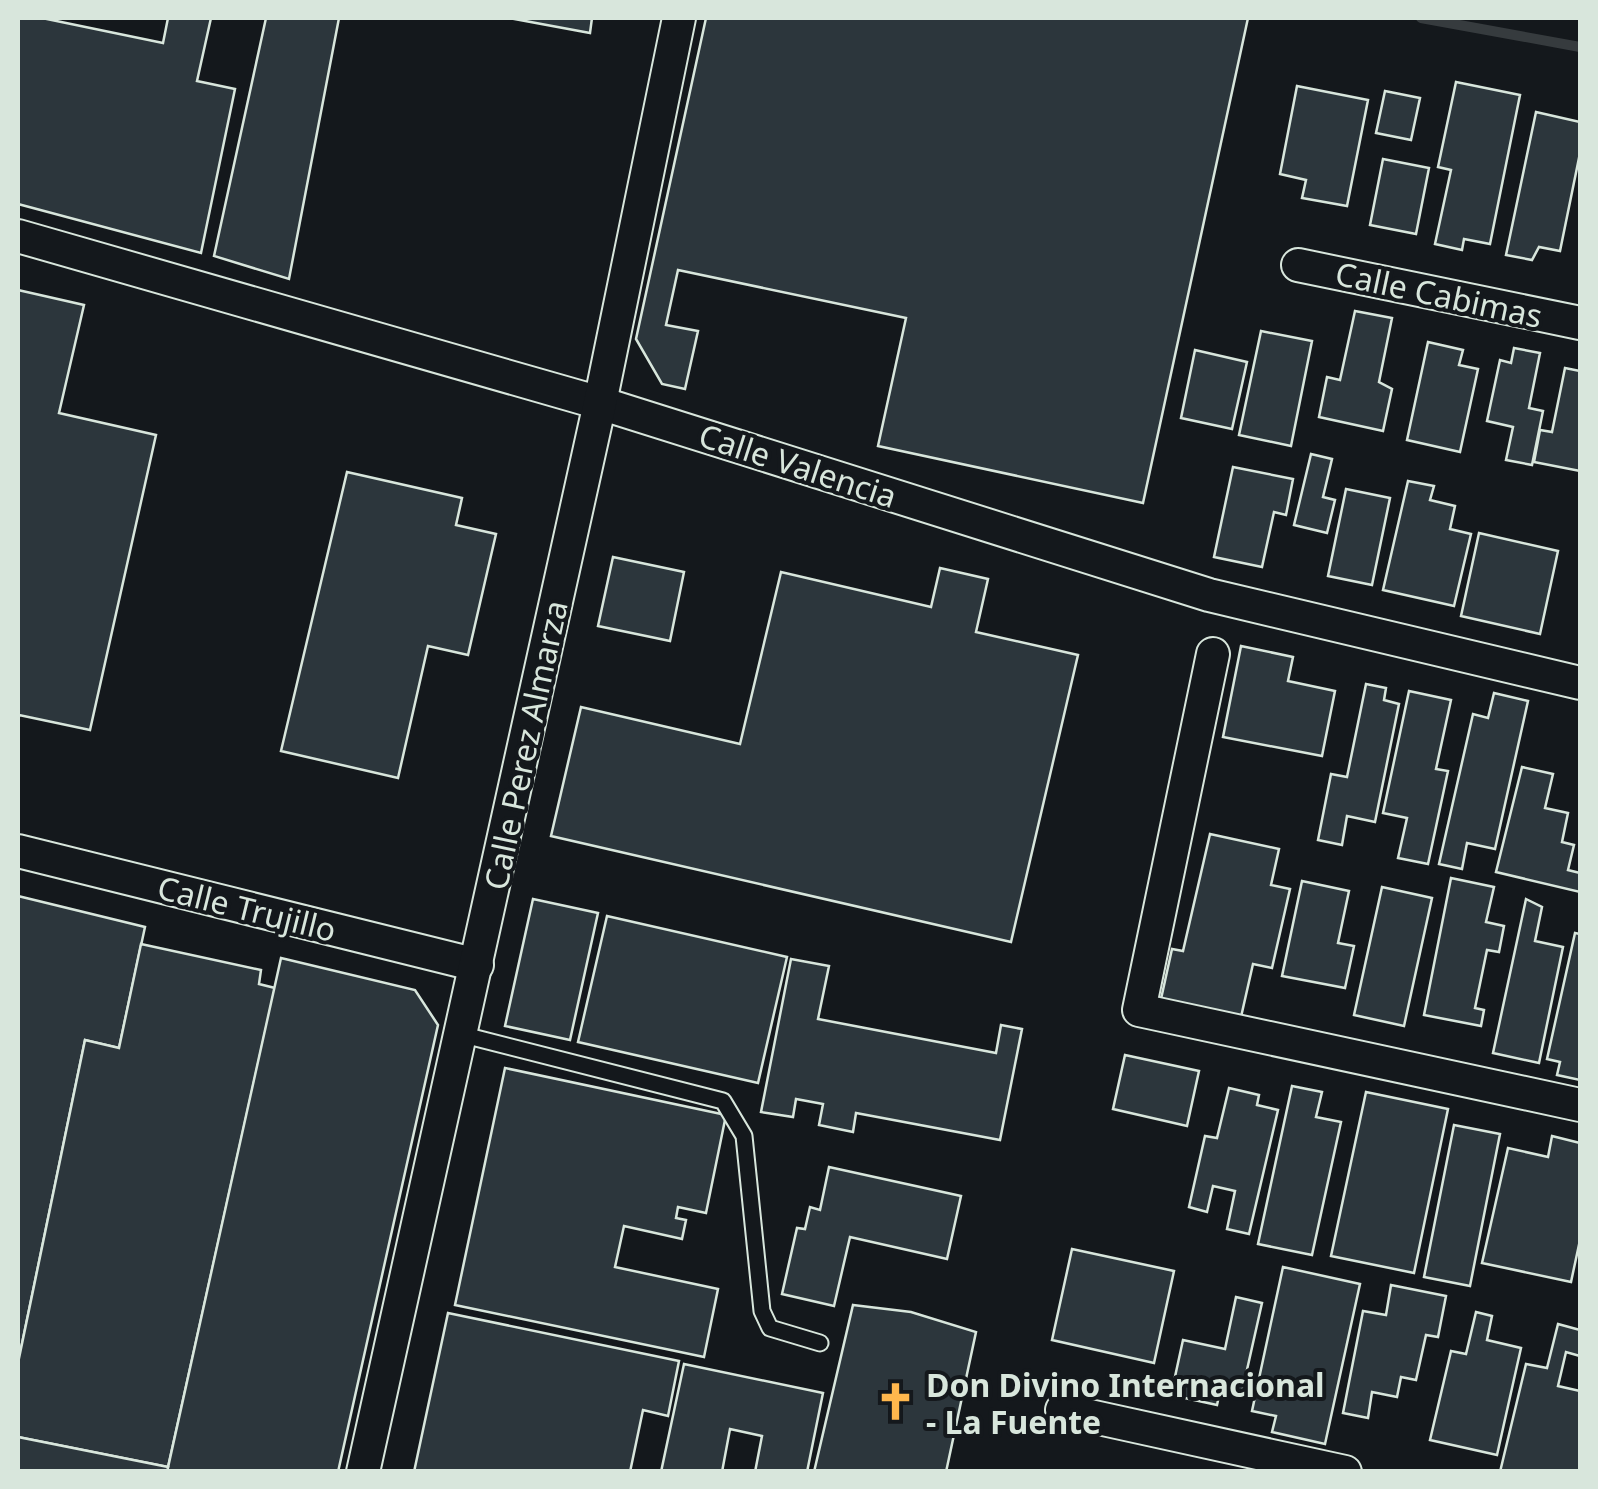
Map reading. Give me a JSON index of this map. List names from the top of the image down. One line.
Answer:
{"streets":{"street":["Calle Cabimas","Calle Valencia","Calle Perez Almarza","Calle Trujillo"]},"crossings":[["Calle Valencia","Calle Perez Almarza"],["Calle Perez Almarza","Calle Trujillo"]],"places":{"church":["Don Divino Internacional - La Fuente"]}}
